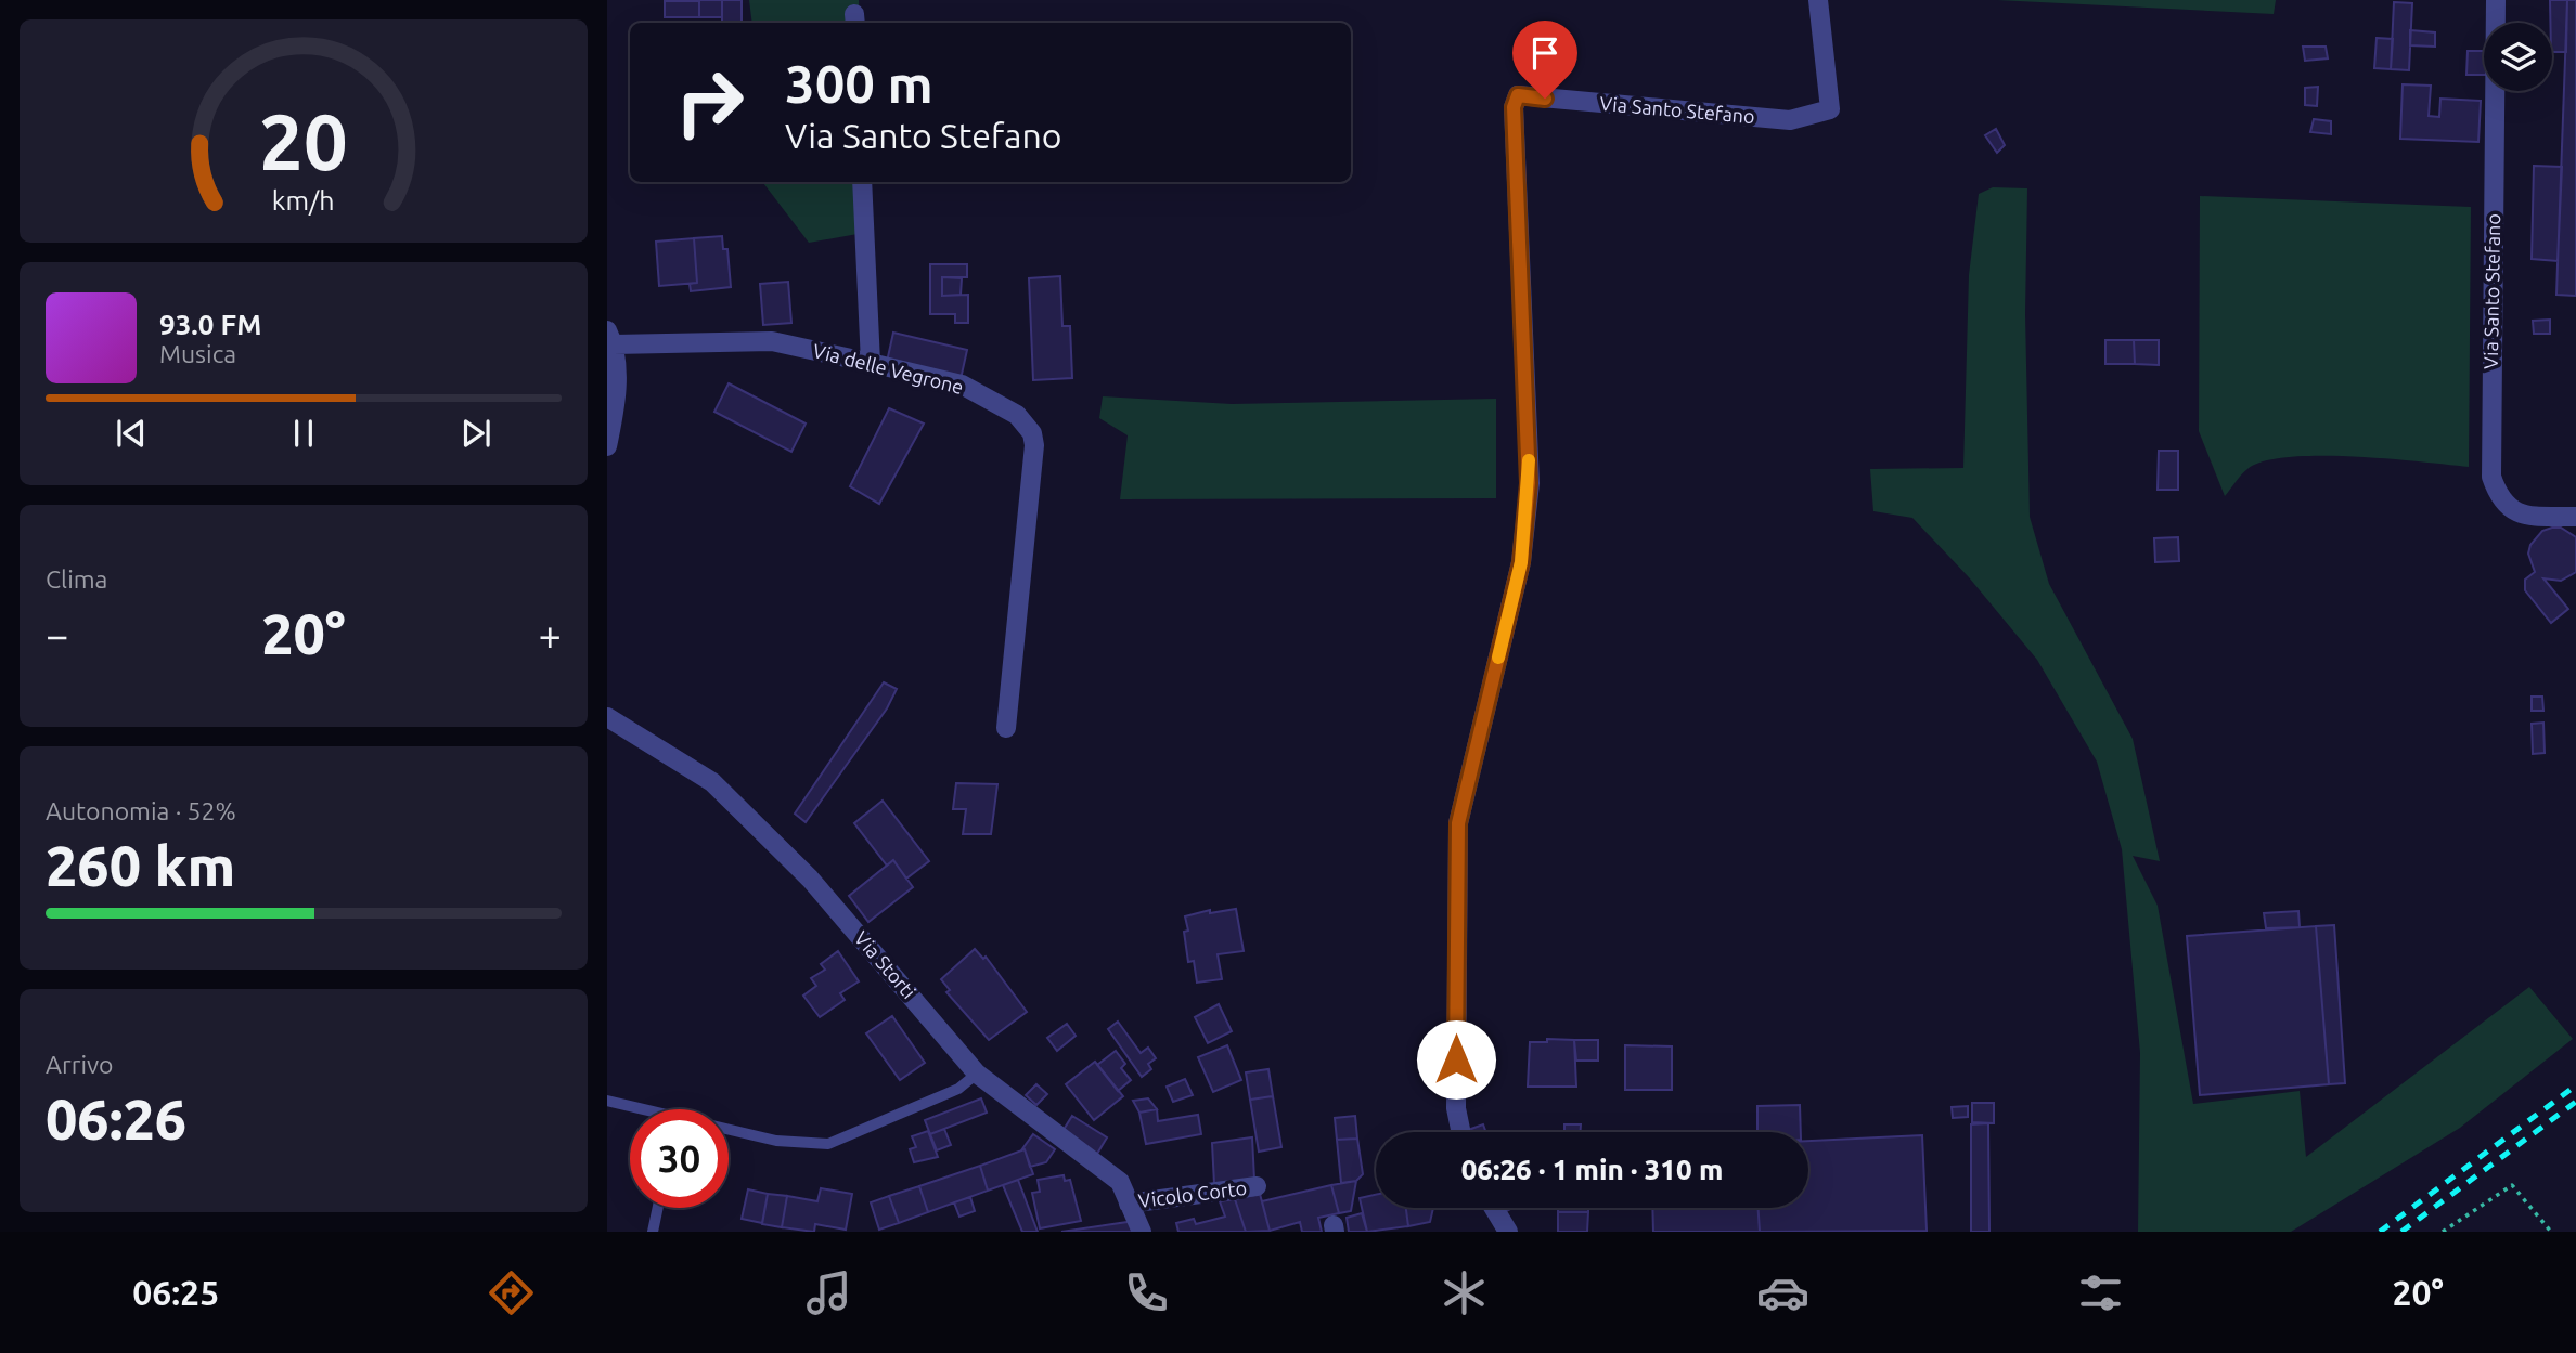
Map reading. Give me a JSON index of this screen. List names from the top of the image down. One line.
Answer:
{"streets":{"street":["Via Santo Stefano","Via delle Vegrone","Via Storti","Vicolo Corto"]},"crossings":[["Via Storti","Vicolo Corto"]],"page":{"turn":["300 m","Via Santo Stefano"],"song":["93.0 FM","Musica"],"tile":["Clima",["Autonomia · 52%","260 km"],["Arrivo","06:26"]],"heat":["−","20°","+"],"limit":"30","trip":"06:26 · 1 min · 310 m","tabs":["06:25","20°"],"gauge":["20","km/h"]}}
